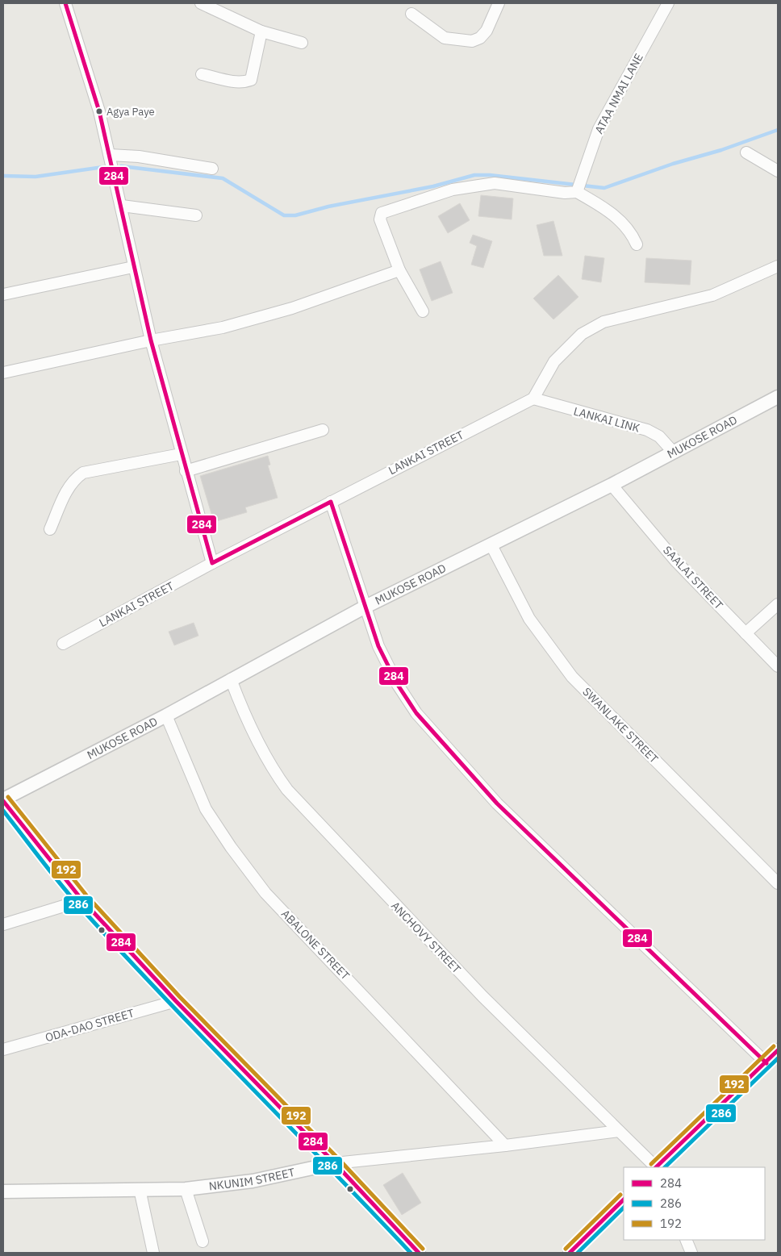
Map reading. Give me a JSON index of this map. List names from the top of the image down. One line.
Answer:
{"streets":{"street":["ATAA NMAI LANE","LANKAI LINK","MUKOSE ROAD","LANKAI STREET","SAALAI STREET","SWANLAKE STREET","ANCHOVY STREET","ABALONE STREET","ODA-DAO STREET","NKUNIM STREET"]},"crossings":[["LANKAI LINK","MUKOSE ROAD"],["LANKAI LINK","LANKAI STREET"],["MUKOSE ROAD","SAALAI STREET"],["MUKOSE ROAD","SWANLAKE STREET"],["MUKOSE ROAD","ANCHOVY STREET"],["MUKOSE ROAD","ABALONE STREET"],["ANCHOVY STREET","NKUNIM STREET"],["ABALONE STREET","NKUNIM STREET"]],"places":["Agya Paye"],"lines":["transit line 284","transit line 192","transit line 286"],"legend":["284","286","192"]}
